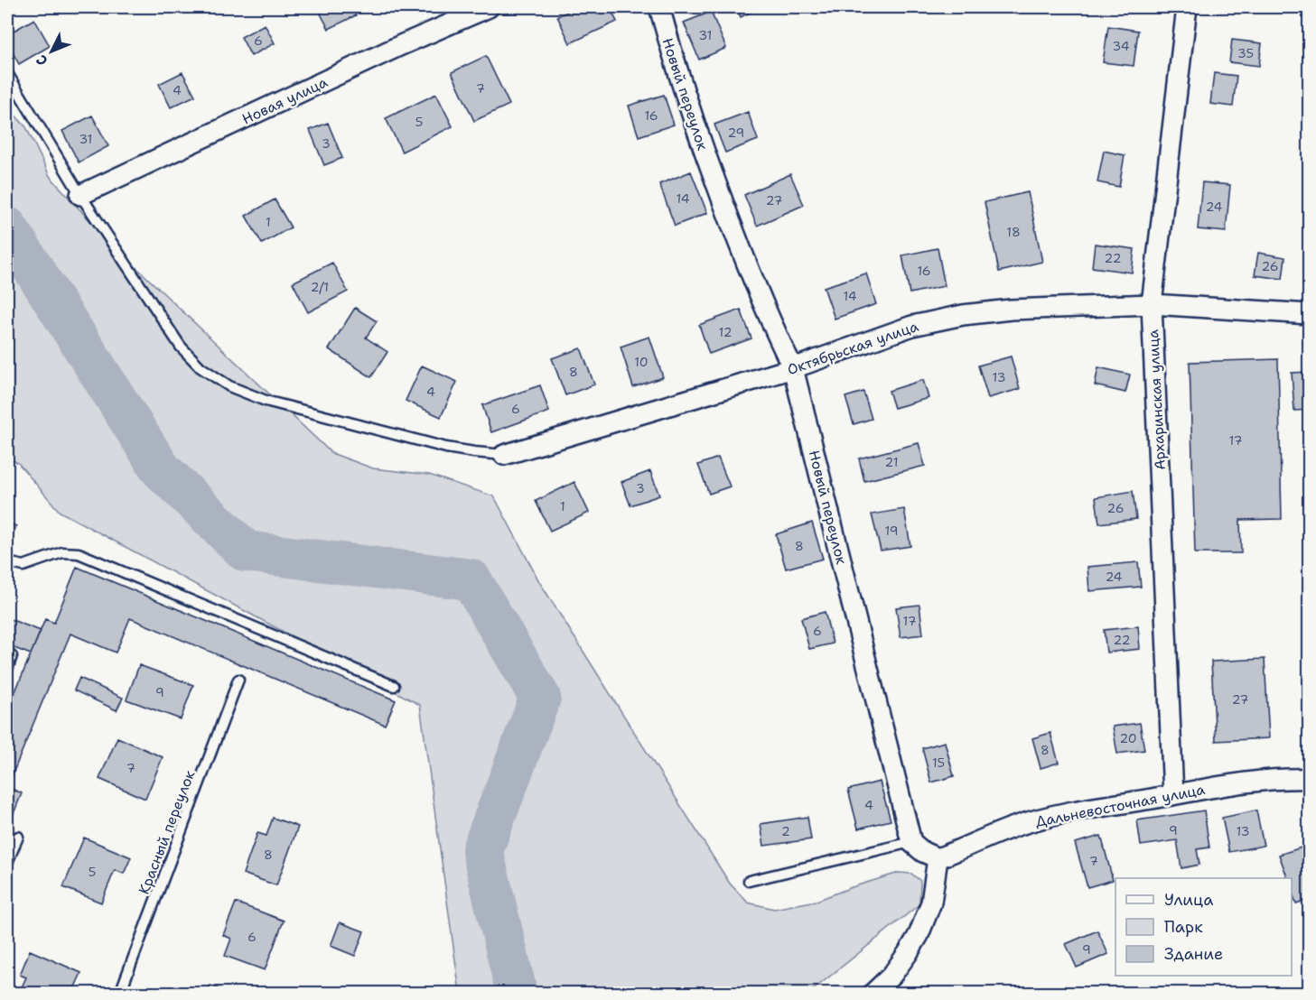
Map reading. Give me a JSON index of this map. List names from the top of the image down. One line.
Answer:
{"streets":{"street":["Новый переулок","Новая улица","Октябрьская улица","Архаринская улица","Дальневосточная улица"],"lane":["Красный переулок"]},"crossings":[["Новый переулок","Октябрьская улица"],["Октябрьская улица","Архаринская улица"],["Архаринская улица","Дальневосточная улица"]],"house_numbers":["31","6","34","35","7","4","16","5","29","31","3","14","27","24","1","18","22","26","16","2/1","14","12","10","8","13","4","6","17","21","3","1","26","19","8","24","17","6","22","9","27","20","8","15","7","4","9","2","13","8","7","5","6","9"],"legend":["Улица","Парк","Здание"],"north":"bottom left"}
